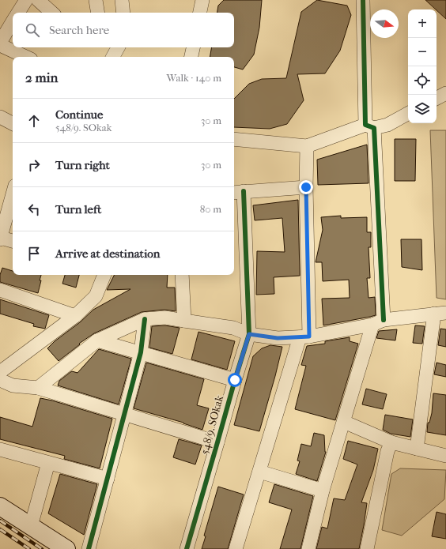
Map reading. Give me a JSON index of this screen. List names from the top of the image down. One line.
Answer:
{"streets":{"street":["548/9. SOkak"]},"north":"right","page":{"map_buttons":["+","−"],"search":"Search here","heading":["2 min","Walk · 140 m"],"list":[["Continue","548/9. SOkak","30 m"],["Turn right","30 m"],["Turn left","80 m"],"Arrive at destination"]}}
